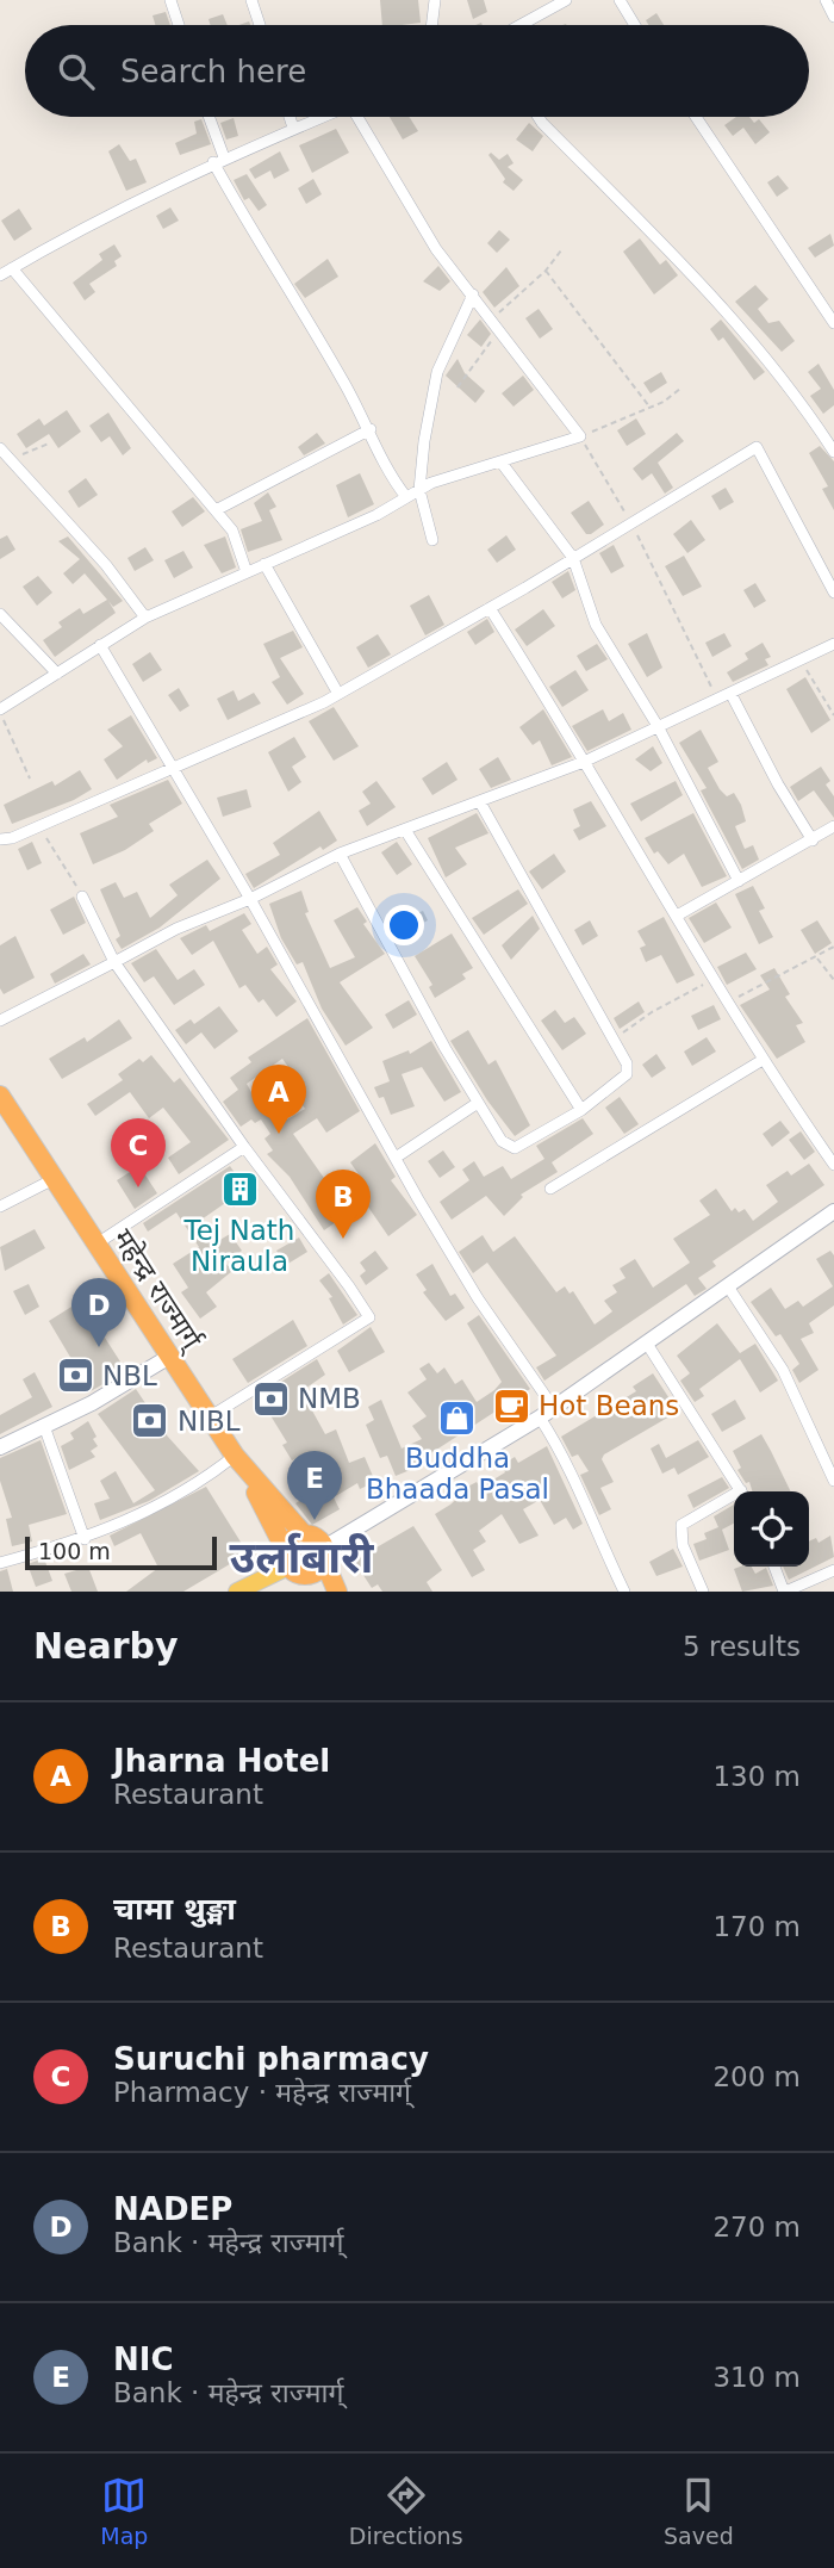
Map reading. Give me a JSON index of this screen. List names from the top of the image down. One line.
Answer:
{"streets":{"highway":["महेन्द्र राज्मार्ग्"]},"districts":["उर्लाबारी"],"places":{"building":["Tej Nath Niraula"],"bank":["NBL","NMB","NIBL"],"cafe":["Hot Beans"],"shop":["Buddha Bhaada Pasal"]},"scale_bar":"100 m","page":{"search":"Search here","pins":["A","C","B","D","E"],"scale":"100 m","heading":["Nearby","5 results"],"list":[{"mark":"A","name":"Jharna Hotel","note":"Restaurant","value":"130 m"},{"mark":"B","name":"चामा थुङ्मा","note":"Restaurant","value":"170 m"},{"mark":"C","name":"Suruchi pharmacy","note":"Pharmacy · महेन्द्र राज्मार्ग्","value":"200 m"},{"mark":"D","name":"NADEP","note":"Bank · महेन्द्र राज्मार्ग्","value":"270 m"},{"mark":"E","name":"NIC","note":"Bank · महेन्द्र राज्मार्ग्","value":"310 m"}],"nav":["Map","Directions","Saved"]}}
